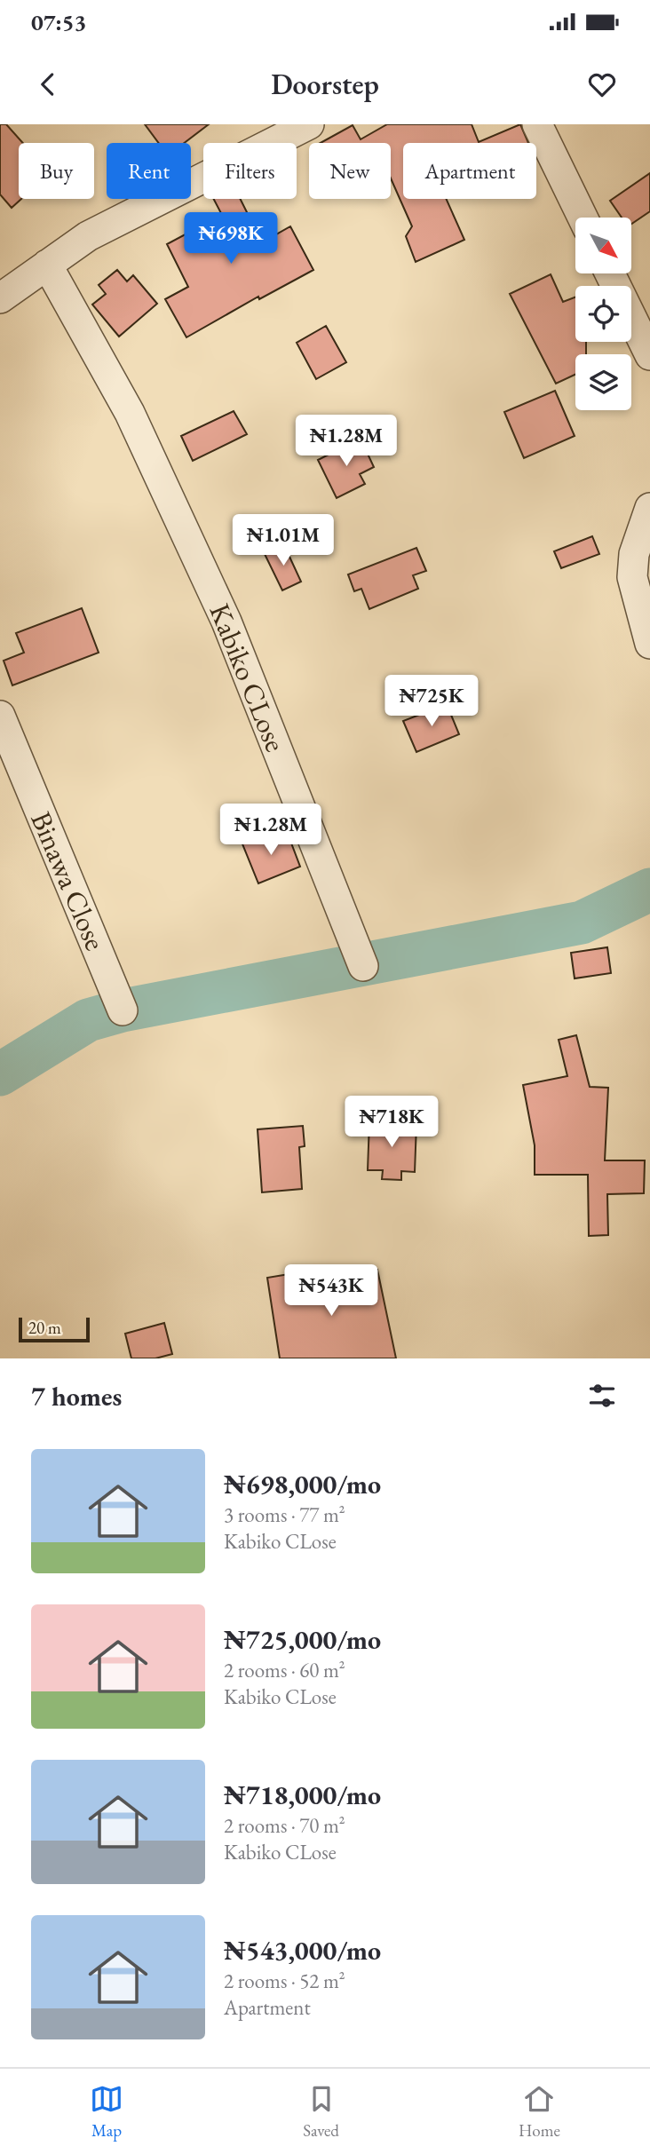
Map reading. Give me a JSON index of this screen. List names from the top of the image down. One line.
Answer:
{"streets":{"street":["Kabiko CLose","Binawa Close"]},"scale_bar":"20 m","north":"bottom right","page":{"status":"07:53","header":"Doorstep","chip":["Buy","Rent","Filters","New","Apartment"],"price":["₦698K","₦1.28M","₦1.01M","₦725K","₦1.28M","₦718K","₦543K"],"scale":"20 m","heading":"7 homes","list":[{"name":"₦698,000/mo","note":"3 rooms · 77 m² · Kabiko CLose"},{"name":"₦725,000/mo","note":"2 rooms · 60 m² · Kabiko CLose"},{"name":"₦718,000/mo","note":"2 rooms · 70 m² · Kabiko CLose"},{"name":"₦543,000/mo","note":"2 rooms · 52 m² · Apartment"}],"tabs":["Map","Saved","Home"]}}
